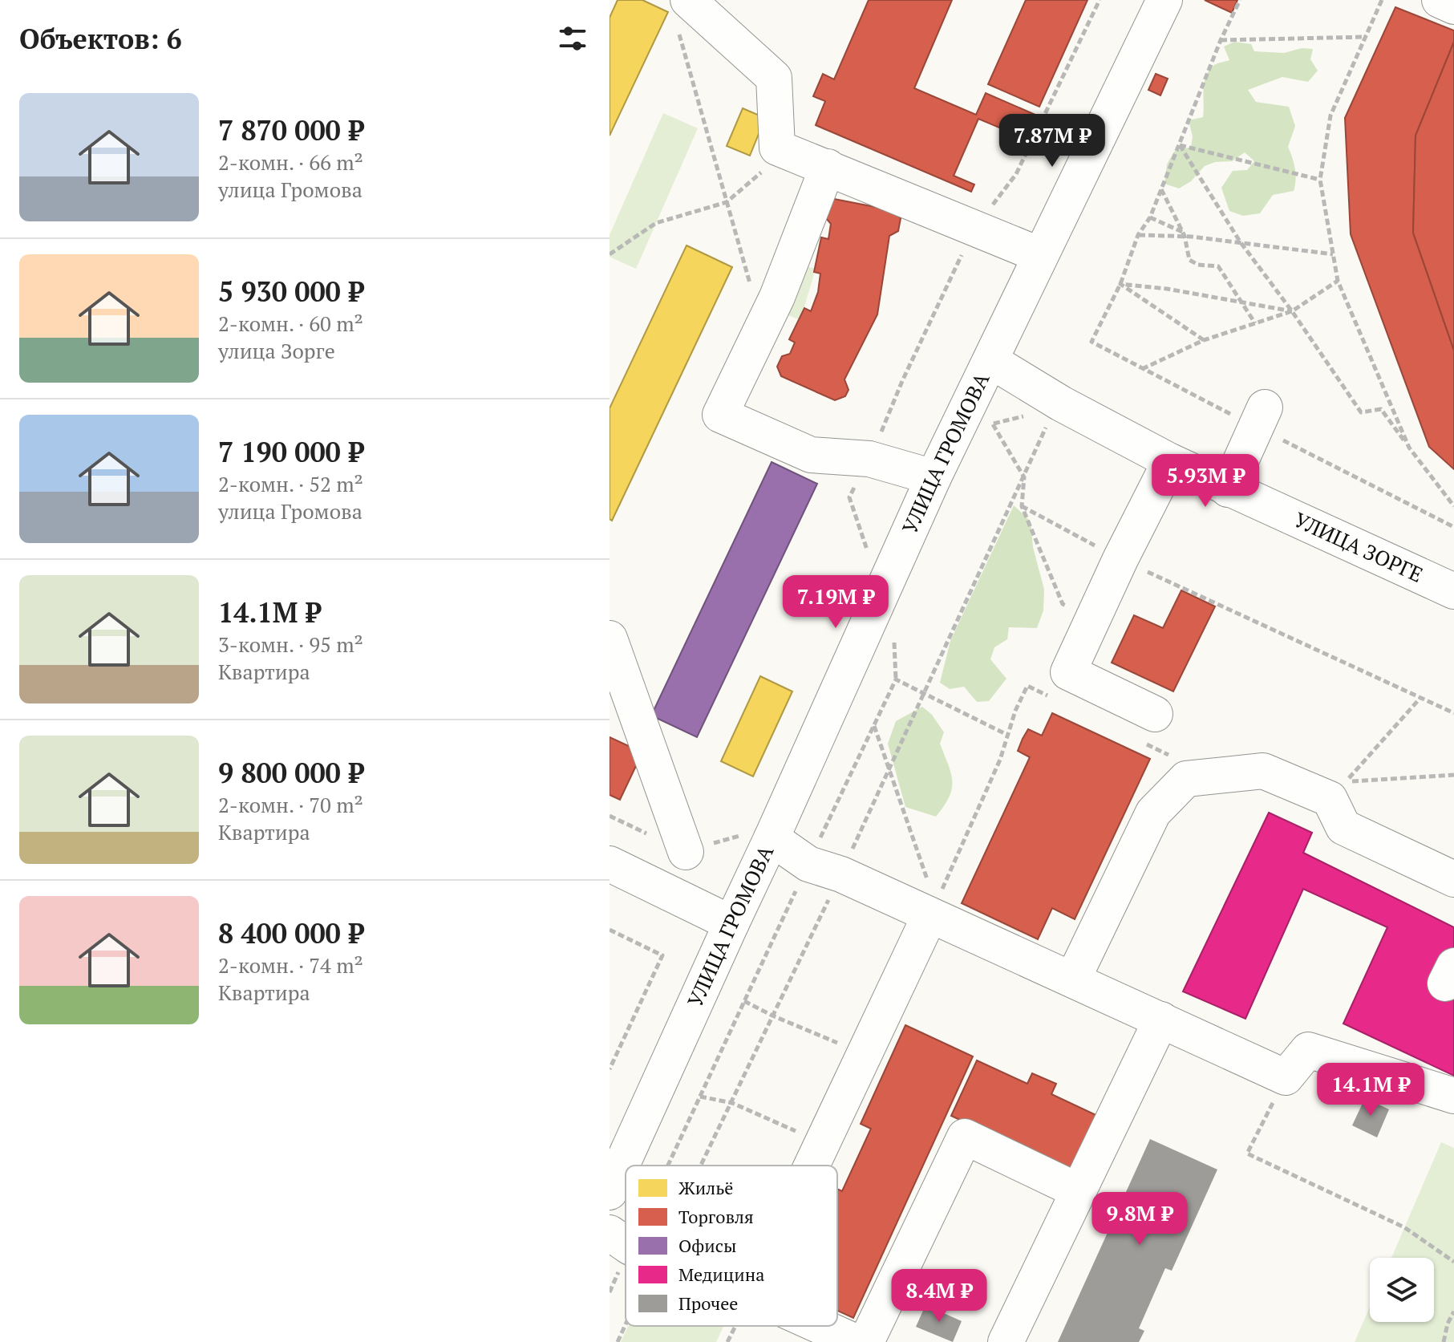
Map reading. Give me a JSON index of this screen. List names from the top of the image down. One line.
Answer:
{"streets":{"street":["УЛИЦА ГРОМОВА","УЛИЦА ЗОРГЕ"]},"crossings":[["УЛИЦА ГРОМОВА","УЛИЦА ЗОРГЕ"]],"legend":["Жильё","Торговля","Офисы","Медицина","Прочее"],"page":{"heading":"Объектов: 6","list":[{"name":"7 870 000 ₽","note":"2-комн. · 66 m² · улица Громова"},{"name":"5 930 000 ₽","note":"2-комн. · 60 m² · улица Зорге"},{"name":"7 190 000 ₽","note":"2-комн. · 52 m² · улица Громова"},{"name":"14.1M ₽","note":"3-комн. · 95 m² · Квартира"},{"name":"9 800 000 ₽","note":"2-комн. · 70 m² · Квартира"},{"name":"8 400 000 ₽","note":"2-комн. · 74 m² · Квартира"}],"price":["7.87M ₽","5.93M ₽","7.19M ₽","14.1M ₽","9.8M ₽","8.4M ₽"]}}
